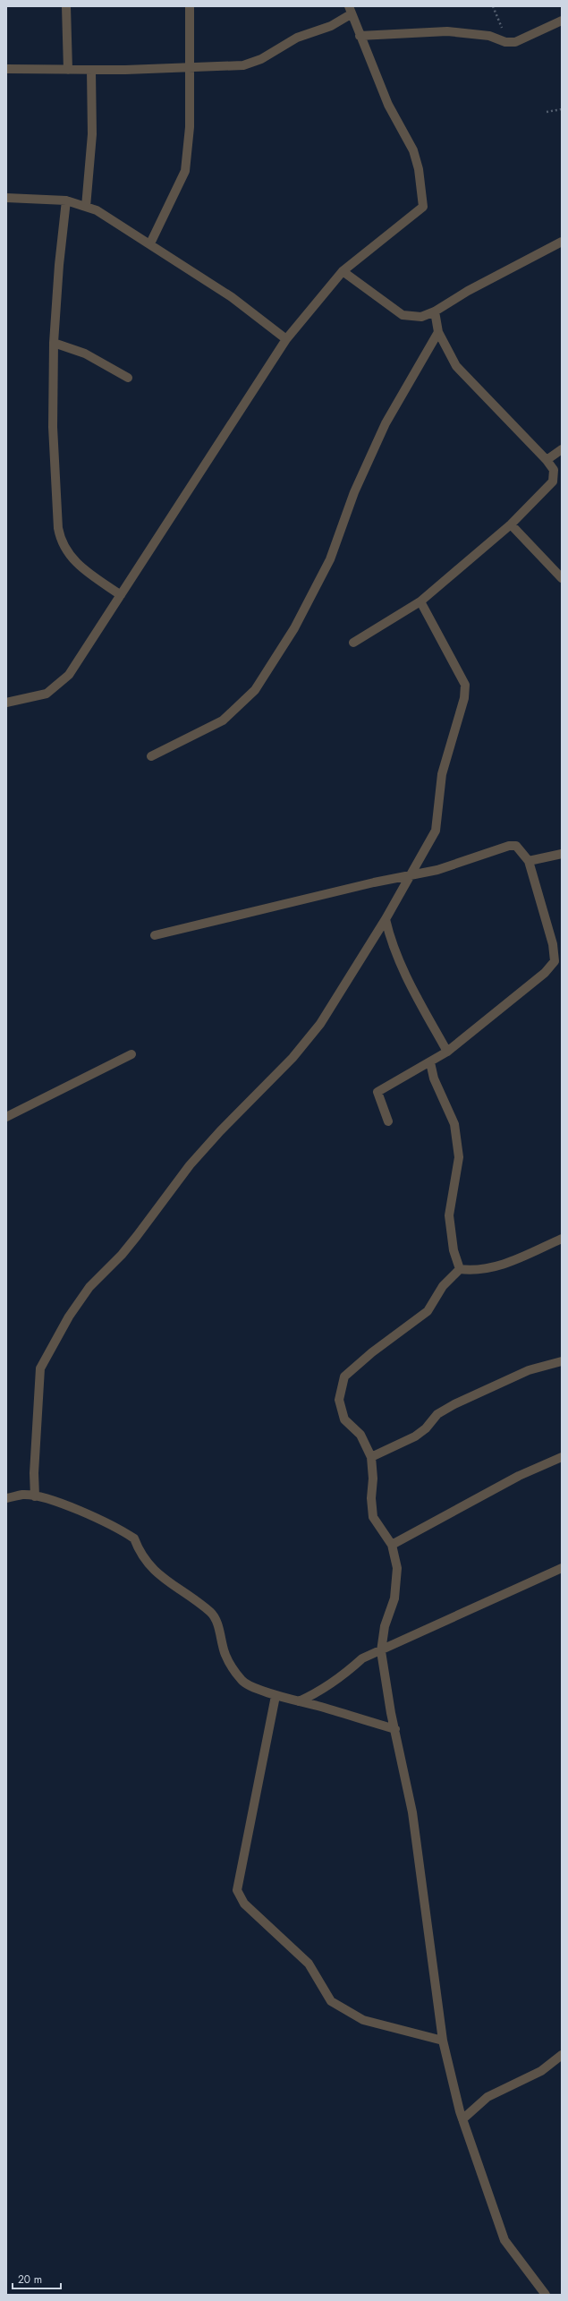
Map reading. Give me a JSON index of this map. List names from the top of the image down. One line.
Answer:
{"scale_bar":"20 m"}
